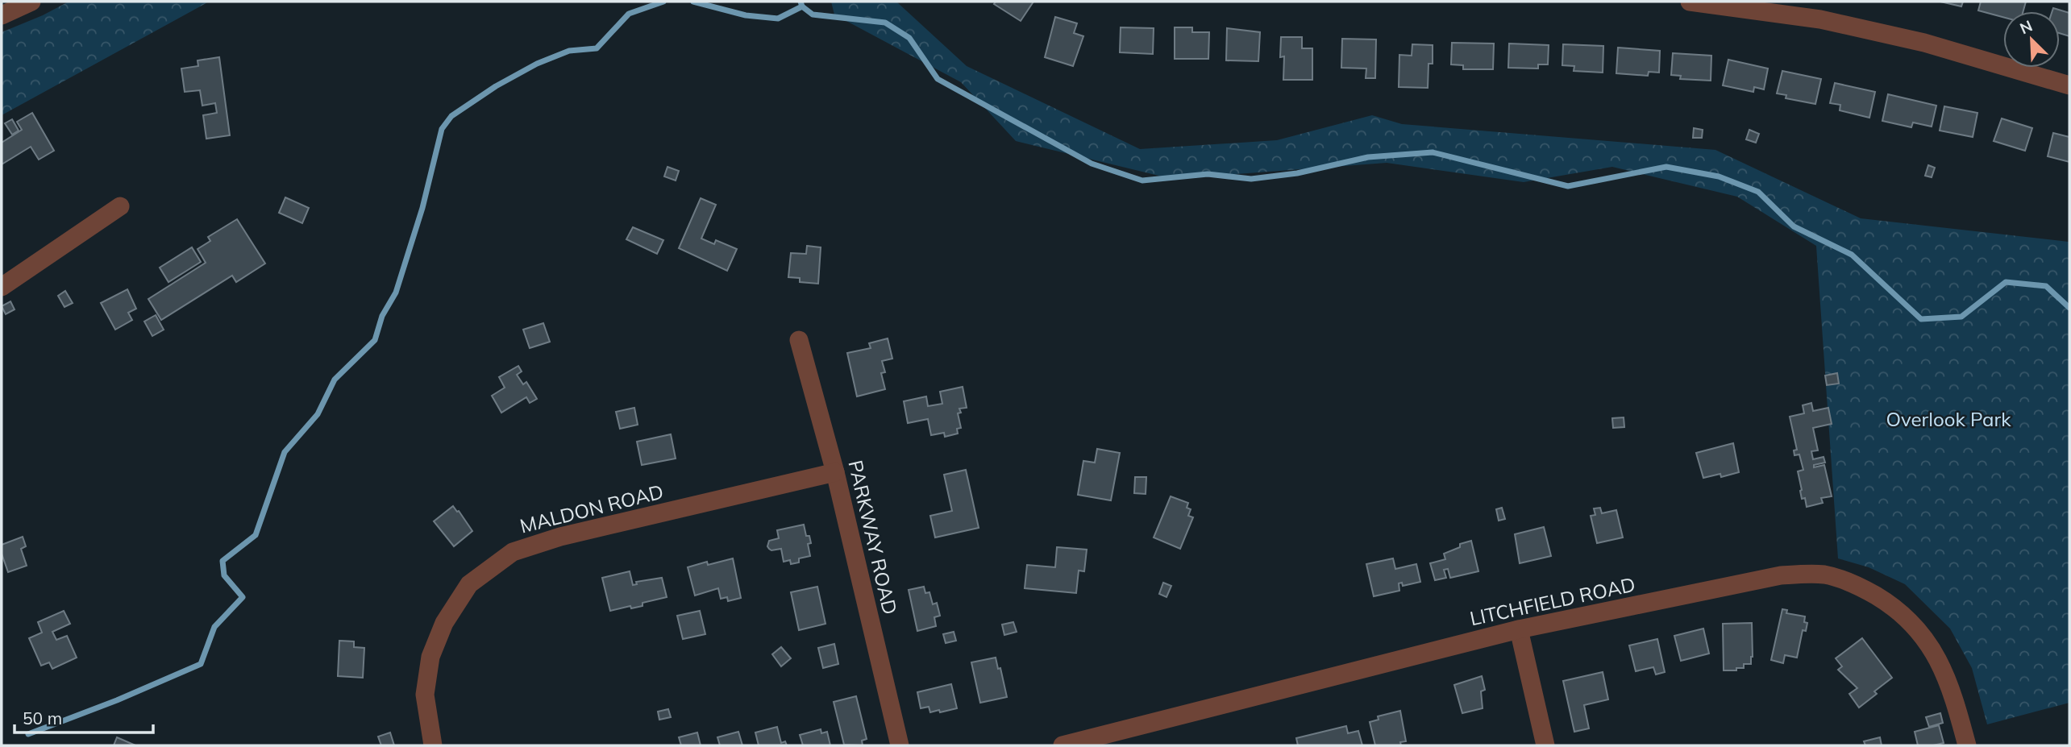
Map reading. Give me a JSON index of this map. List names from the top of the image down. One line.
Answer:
{"streets":{"street":["MALDON ROAD","PARKWAY ROAD","LITCHFIELD ROAD"]},"crossings":[["MALDON ROAD","PARKWAY ROAD"]],"parks":["Overlook Park"],"scale_bar":"50 m","north":"top left"}
